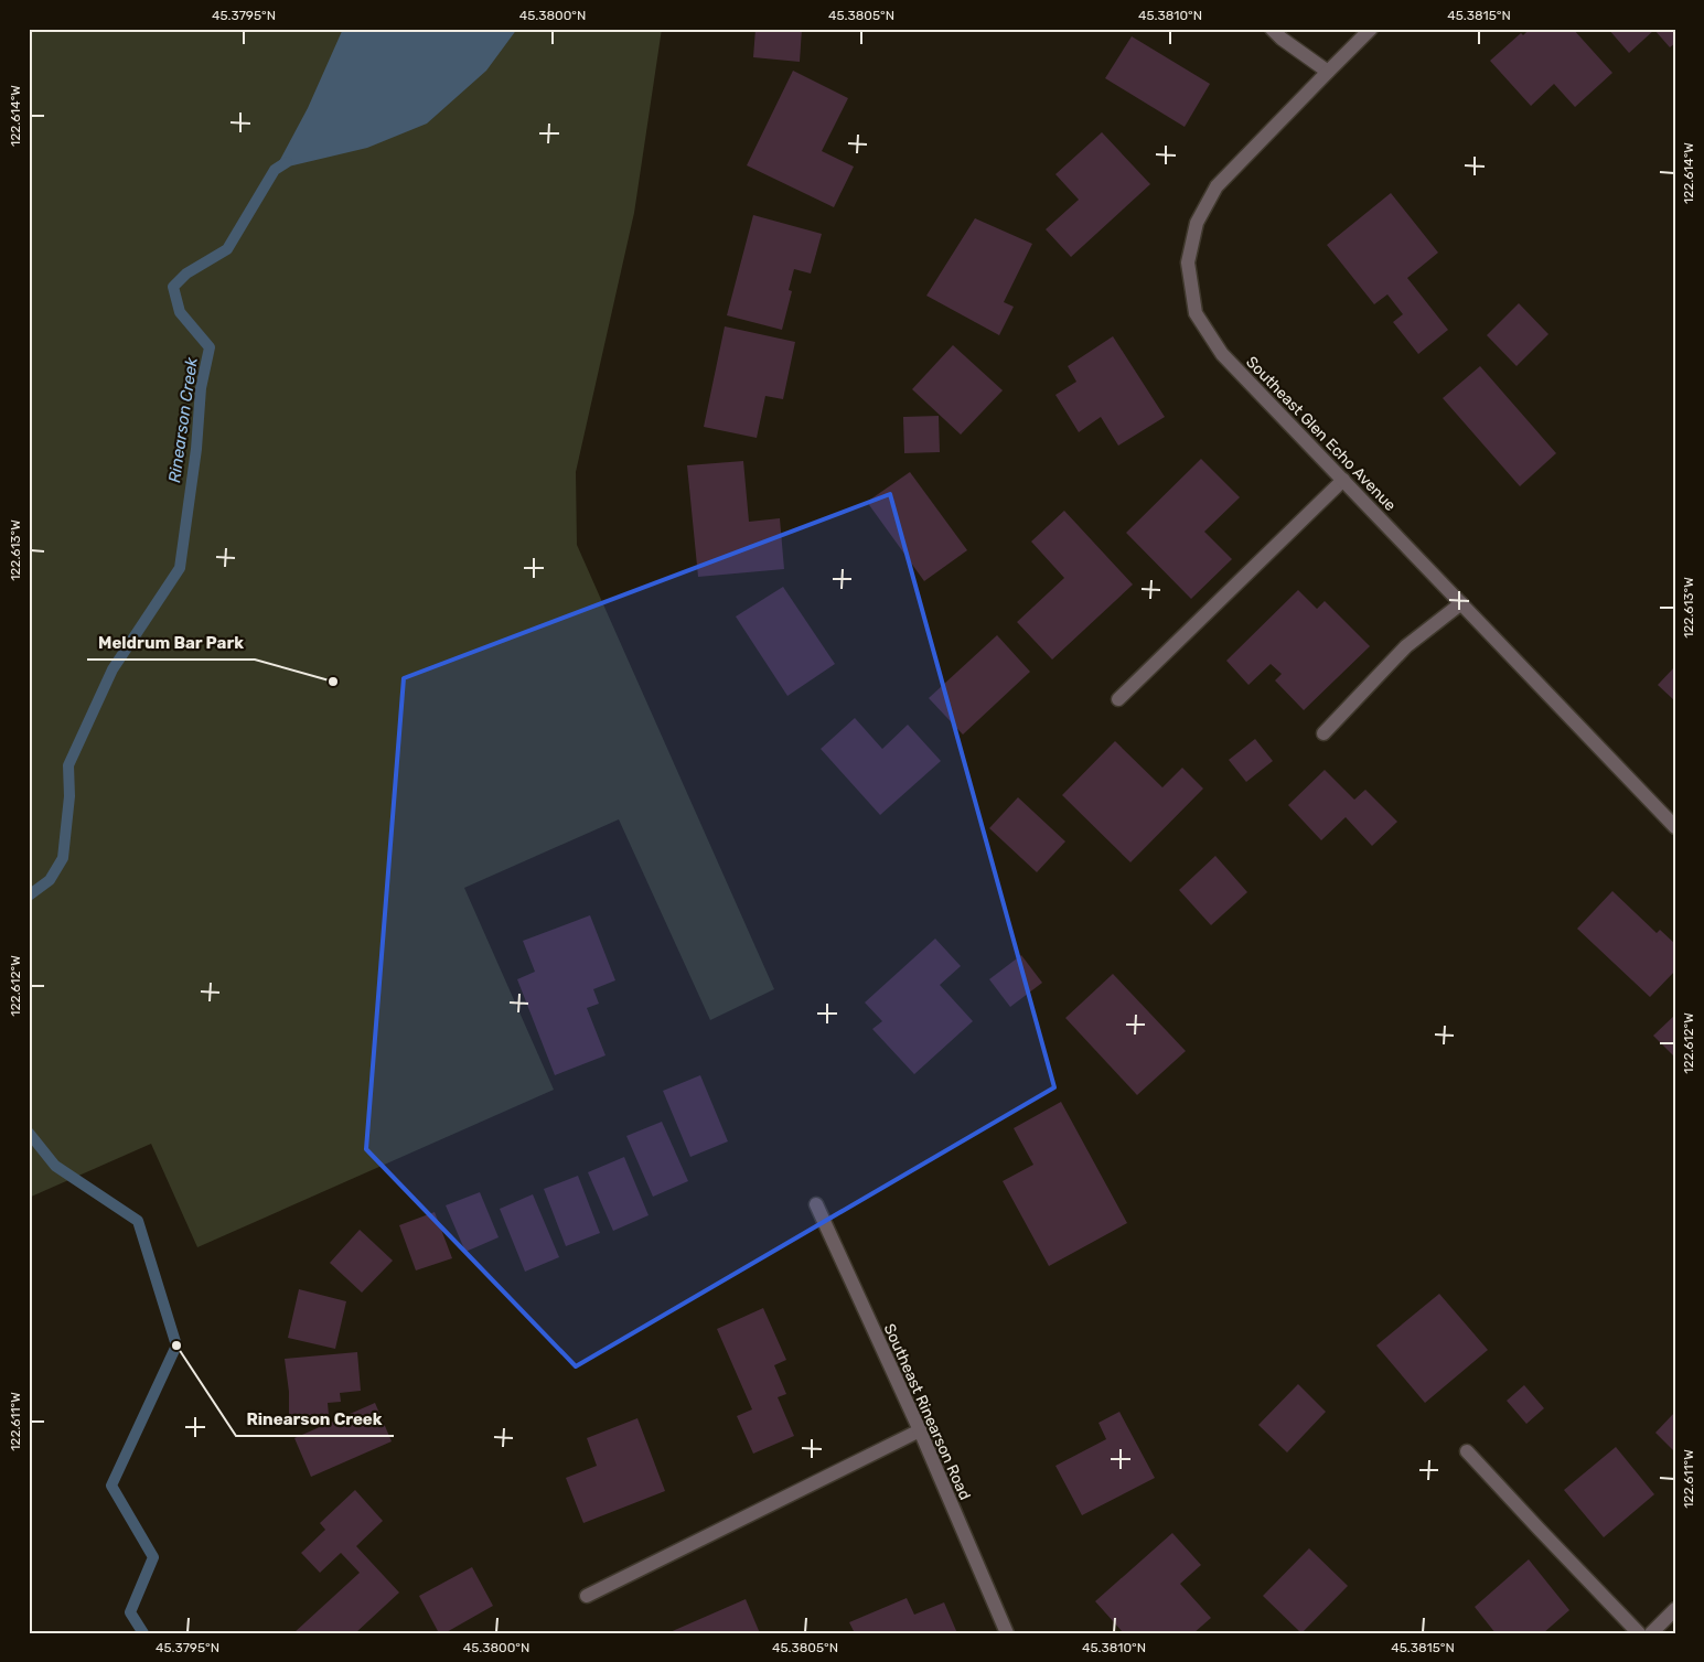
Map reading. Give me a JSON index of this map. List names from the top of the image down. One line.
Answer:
{"streets":{"street":["Southeast Glen Echo Avenue","Southeast Rinearson Road"]},"water":["Rinearson Creek"],"places":["Meldrum Bar Park","Rinearson Creek"],"coordinates":["45.3795°N","45.3800°N","45.3805°N","45.3810°N","45.3815°N","122.614°W","122.613°W","122.612°W","122.611°W"]}
